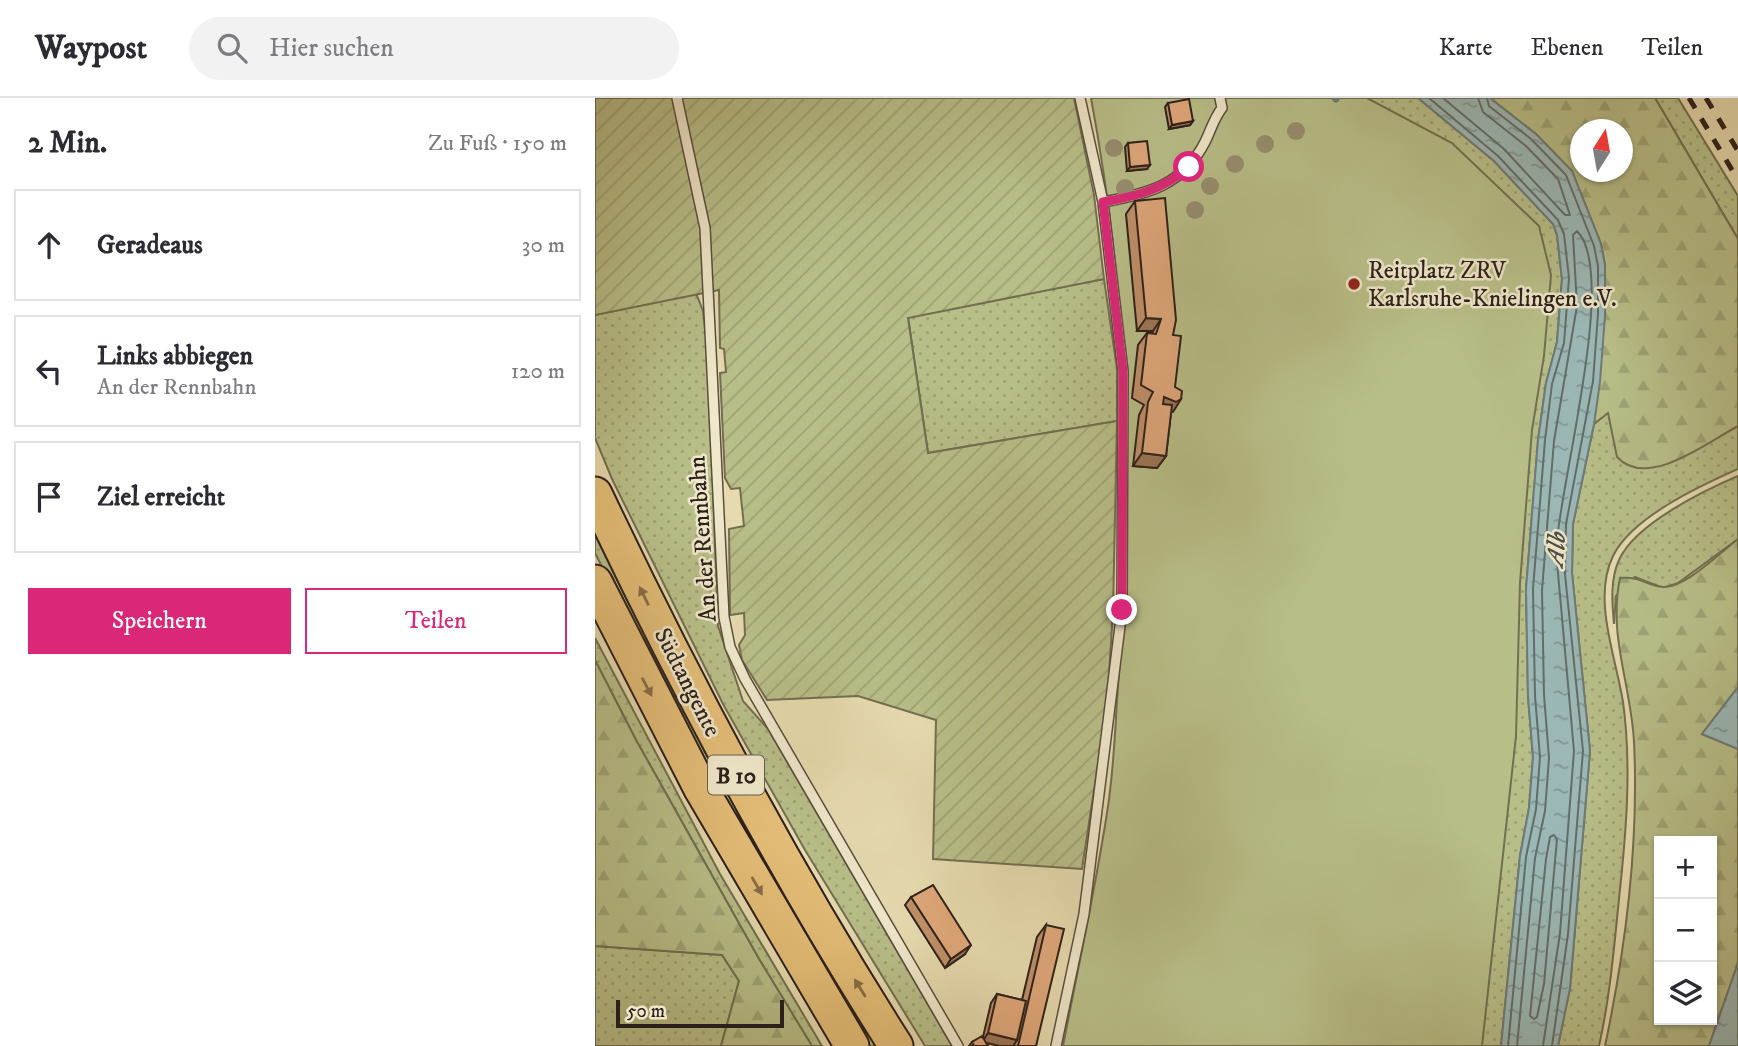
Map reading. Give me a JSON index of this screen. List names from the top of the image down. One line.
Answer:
{"streets":{"highway":["Südtangente","B 10"],"lane":["An der Rennbahn"]},"water":["Alb"],"places":["Reitplatz ZRV Karlsruhe-Knielingen e.V."],"scale_bar":"50 m","north":"top","page":{"header":"Waypost","search":"Hier suchen","nav":["Karte","Ebenen","Teilen"],"heading":["2 Min.","Zu Fuß · 150 m"],"list":[["Geradeaus","30 m"],["Links abbiegen","An der Rennbahn","120 m"],"Ziel erreicht"],"buttons":["Speichern","Teilen"],"map_buttons":["+","−"],"scale":"50 m"}}
